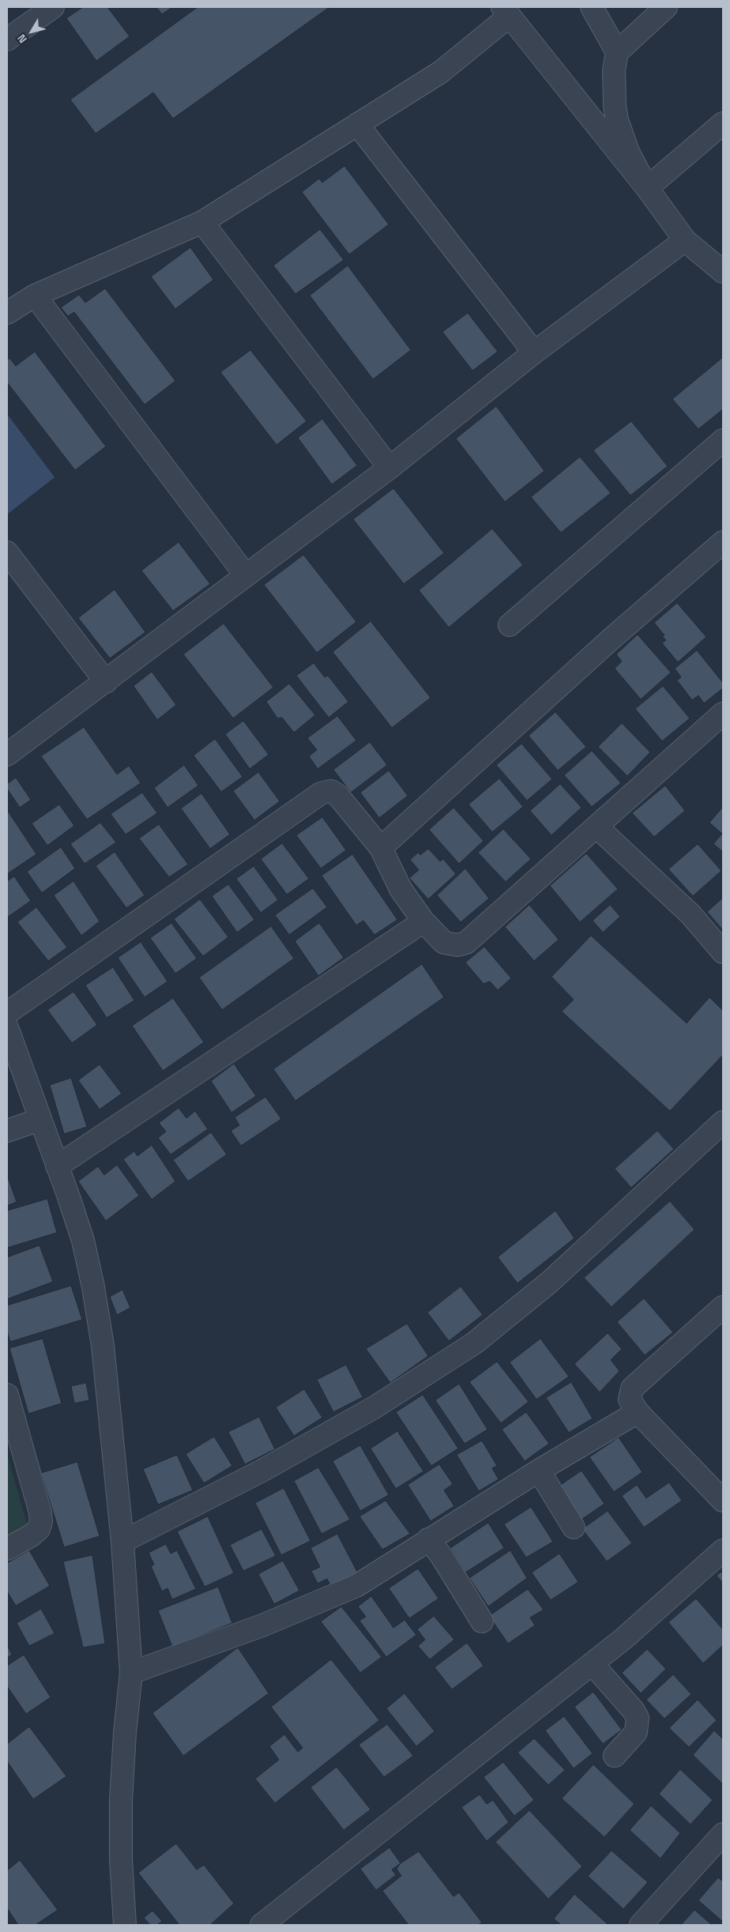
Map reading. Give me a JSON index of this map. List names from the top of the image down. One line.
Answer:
{"north":"bottom left"}
